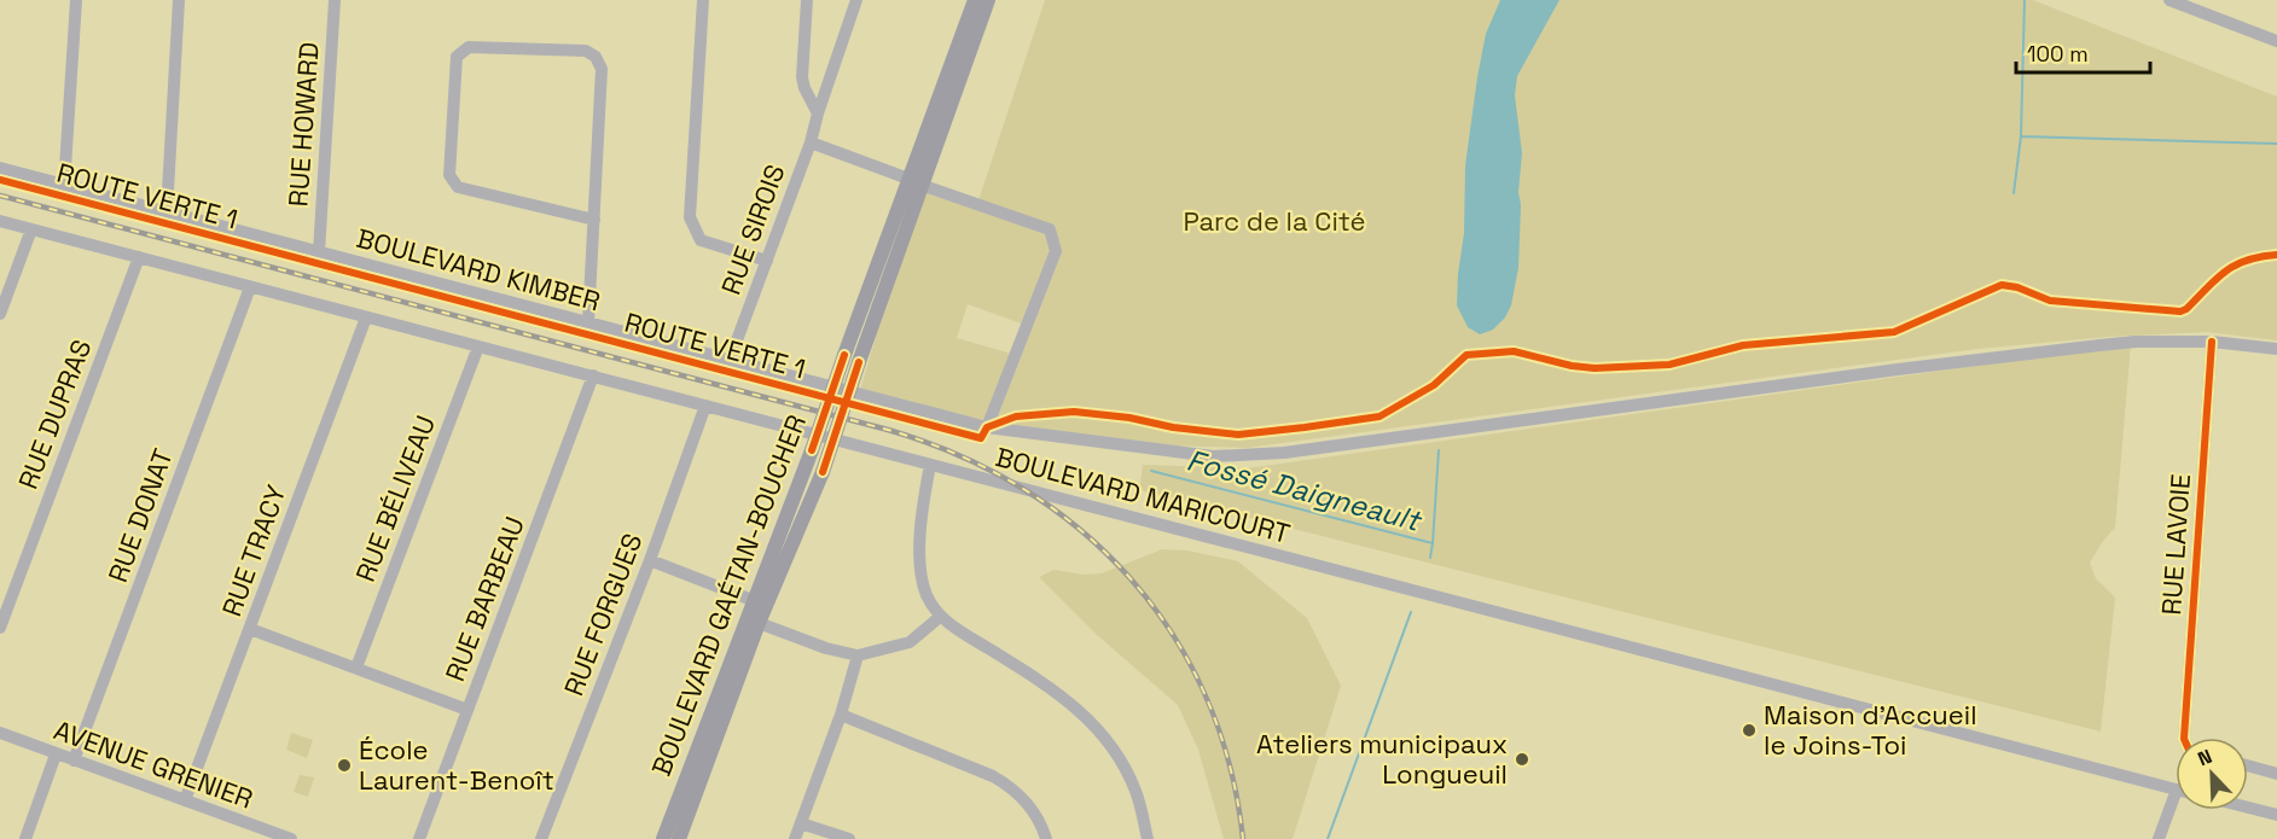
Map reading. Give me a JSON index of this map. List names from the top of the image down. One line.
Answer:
{"streets":{"main road":["BOULEVARD GAÉTAN-BOUCHER"],"street":["RUE HOWARD","RUE SIROIS","BOULEVARD KIMBER","RUE DUPRAS","BOULEVARD MARICOURT","RUE BÉLIVEAU","RUE DONAT","RUE LAVOIE","RUE TRACY","RUE BARBEAU","RUE FORGUES","AVENUE GRENIER"],"cycle path":["ROUTE VERTE 1"]},"crossings":[["RUE HOWARD","BOULEVARD KIMBER"],["RUE SIROIS","BOULEVARD KIMBER"],["BOULEVARD KIMBER","RUE LAVOIE"],["RUE DUPRAS","BOULEVARD MARICOURT"],["BOULEVARD MARICOURT","RUE BÉLIVEAU"],["BOULEVARD MARICOURT","RUE DONAT"],["BOULEVARD MARICOURT","RUE TRACY"],["BOULEVARD MARICOURT","RUE BARBEAU"],["BOULEVARD MARICOURT","RUE FORGUES"],["RUE DONAT","AVENUE GRENIER"],["RUE TRACY","AVENUE GRENIER"]],"water":["Fossé Daigneault"],"parks":["Parc de la Cité"],"places":["Maison d'Accueil le Joins-Toi","Ateliers municipaux Longueuil","École Laurent-Benoît"],"scale_bar":"100 m","north":"top left"}
